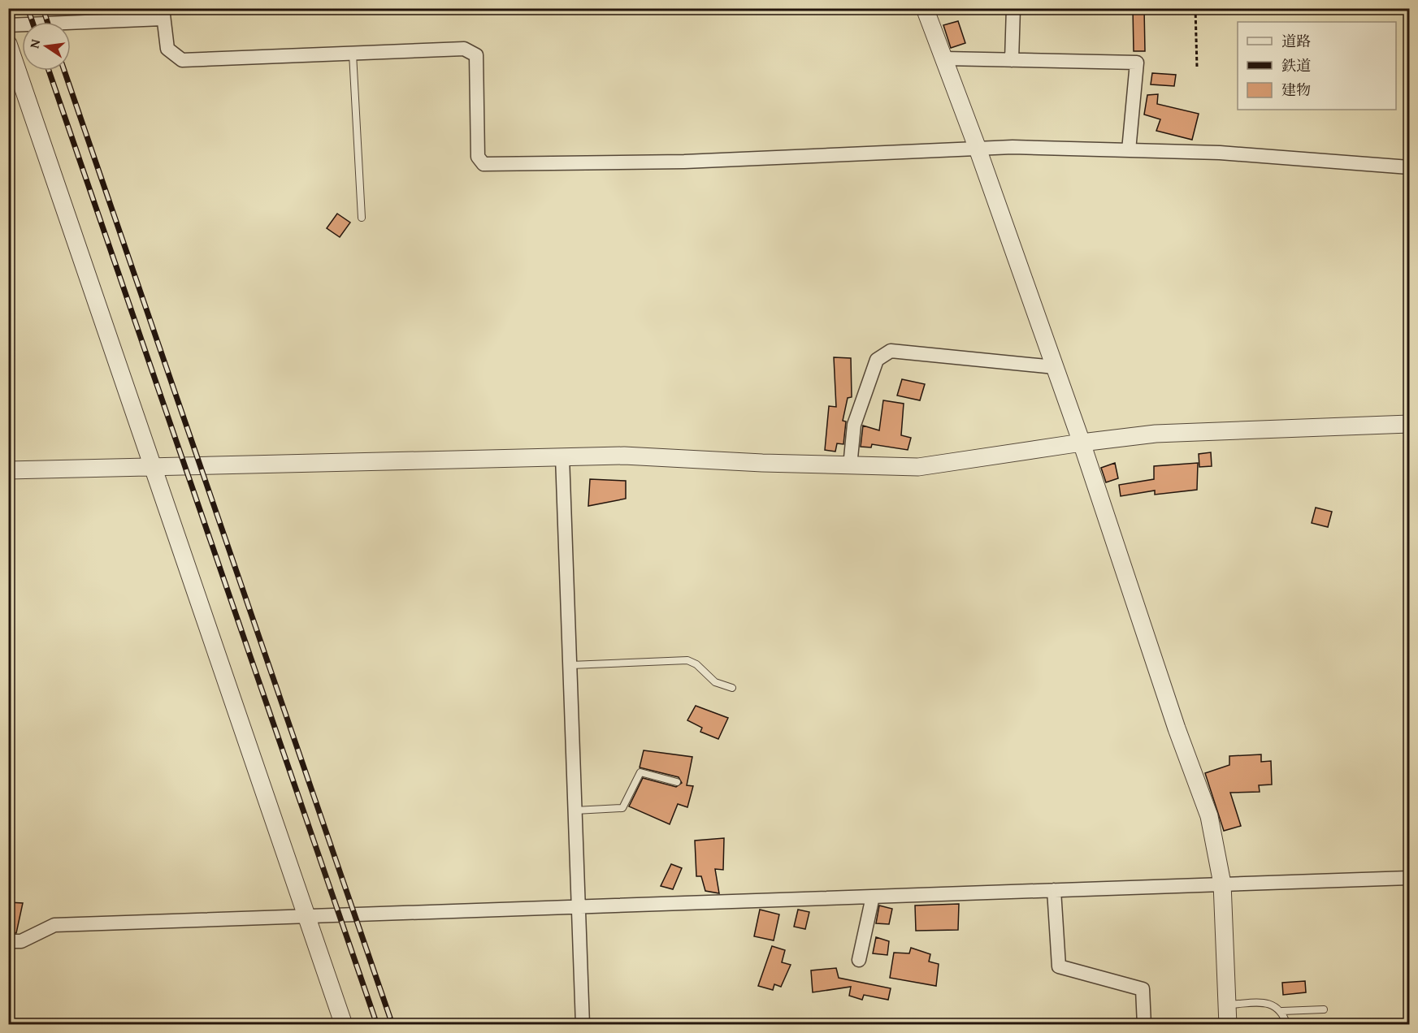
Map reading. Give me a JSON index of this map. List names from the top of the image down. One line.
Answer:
{"legend":["道路","鉄道","建物"],"north":"left"}
